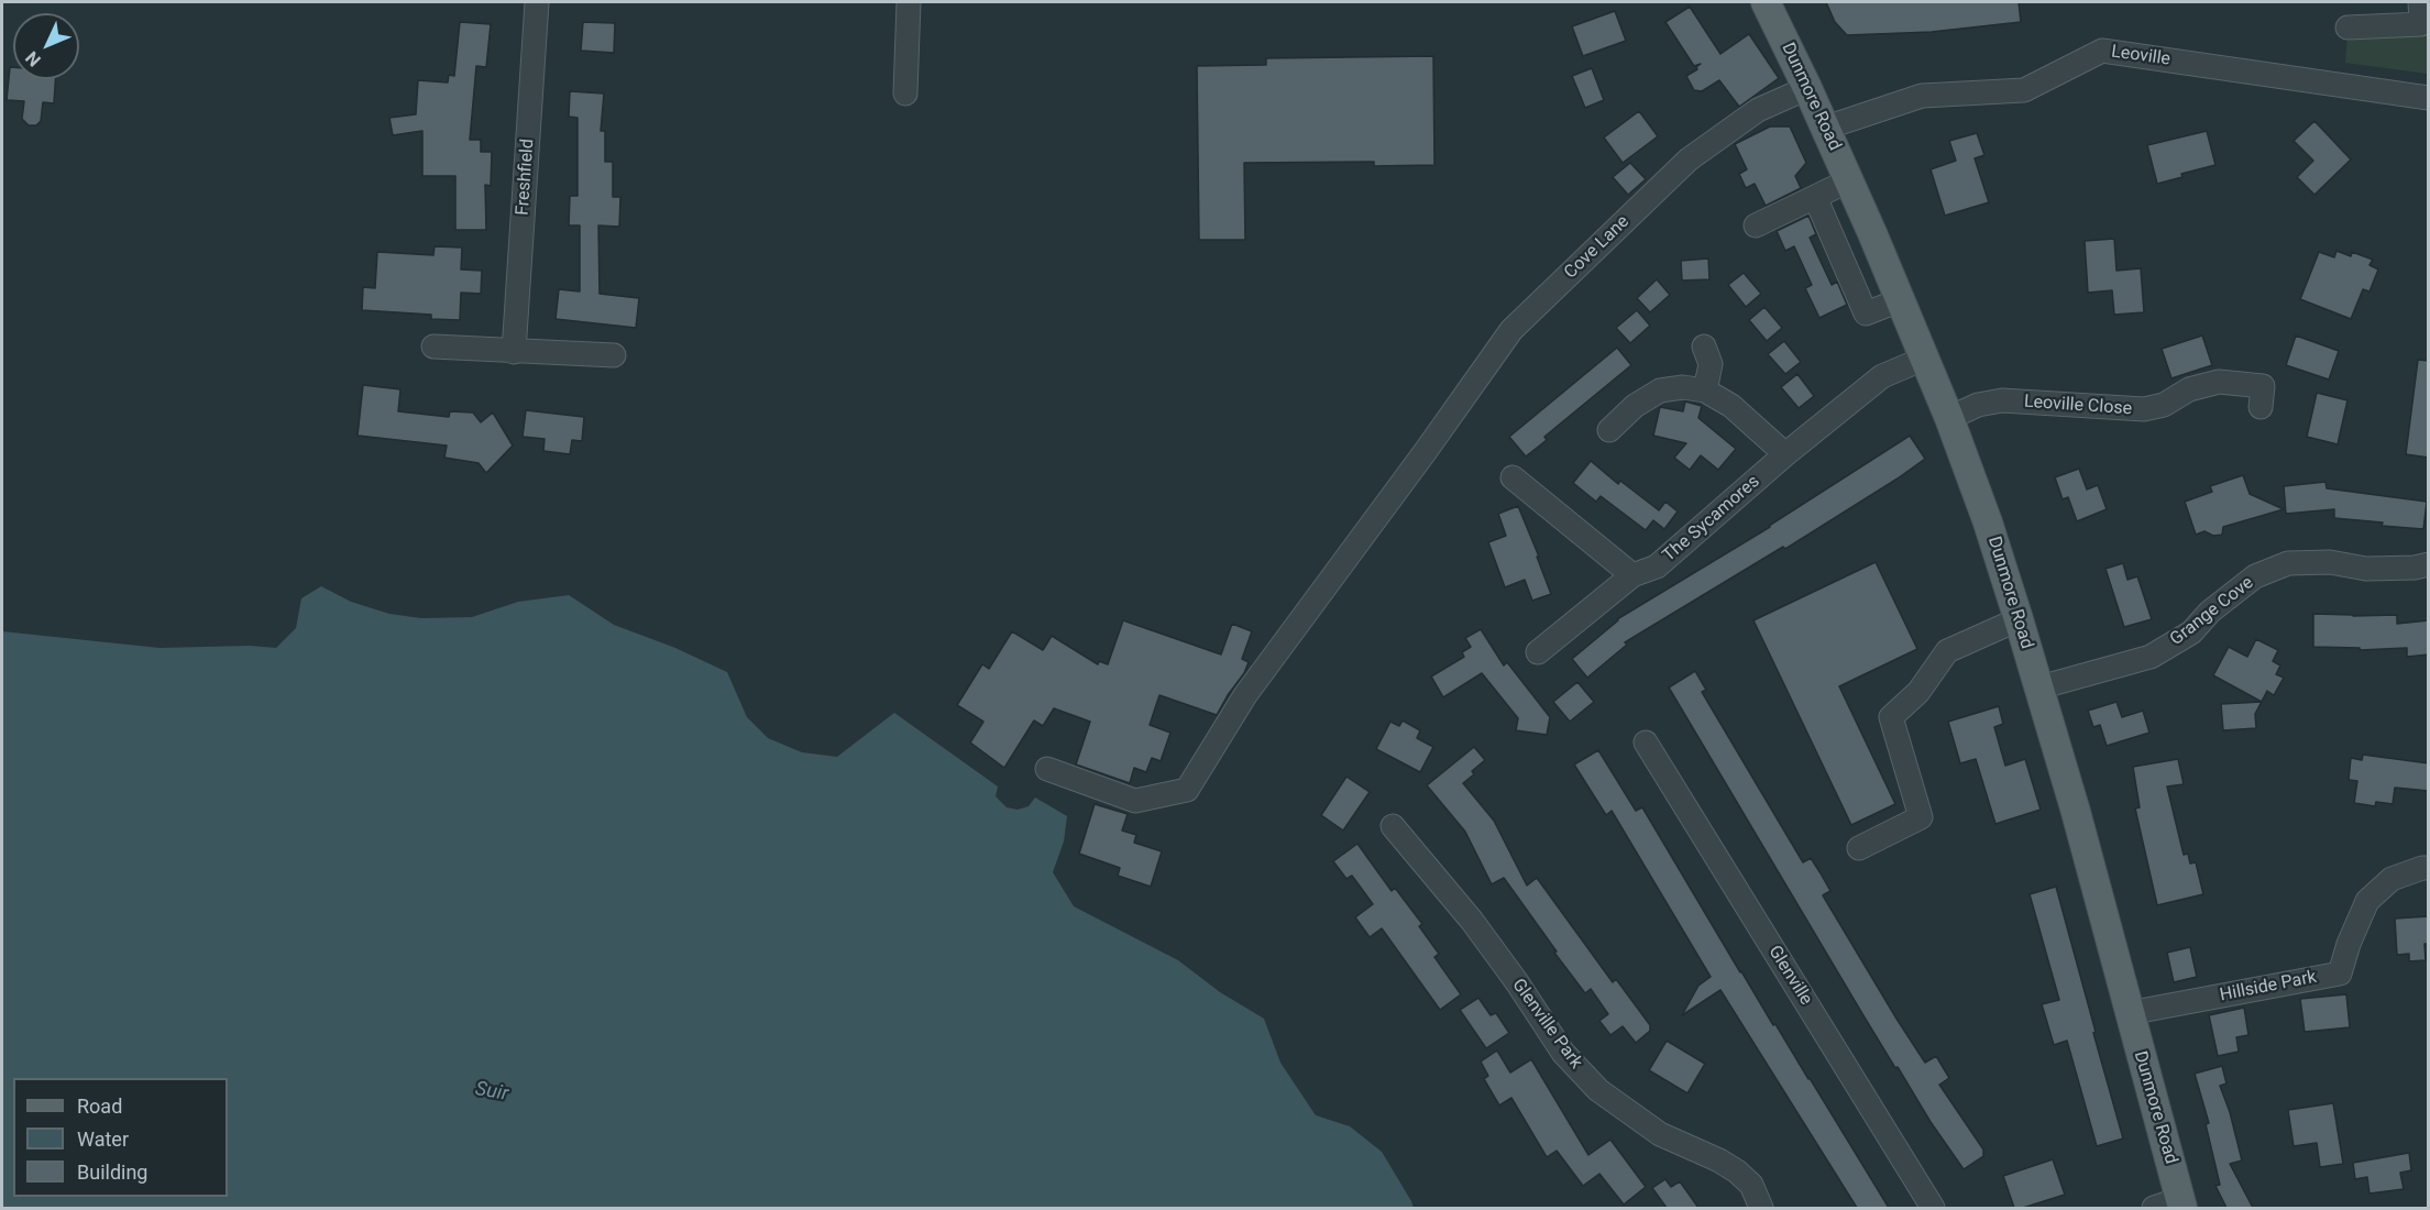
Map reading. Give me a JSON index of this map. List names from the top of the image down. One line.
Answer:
{"streets":{"main road":["Dunmore Road"],"street":["Leoville","Freshfield","Cove Lane","Leoville Close","The Sycamores","Grange Cove","Glenville","Hillside Park","Glenville Park"]},"crossings":[["Leoville","Dunmore Road"],["Dunmore Road","Cove Lane"],["Dunmore Road","Leoville Close"],["Dunmore Road","The Sycamores"],["Dunmore Road","Grange Cove"],["Dunmore Road","Hillside Park"]],"water":["Suir"],"legend":["Road","Water","Building"],"north":"bottom left"}
